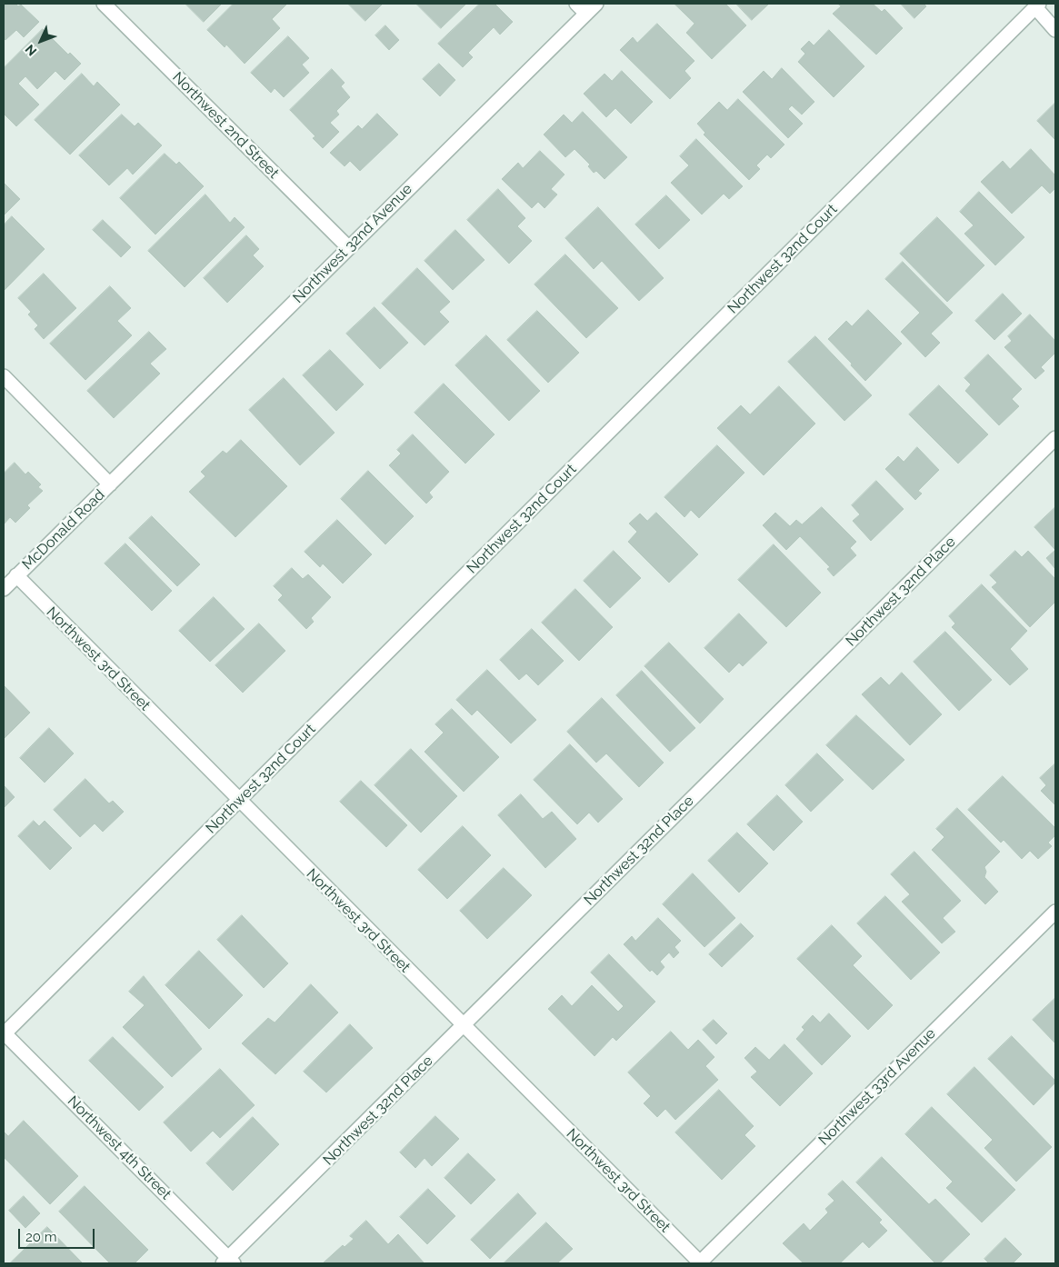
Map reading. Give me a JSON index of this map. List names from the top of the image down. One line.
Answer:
{"streets":{"street":["Northwest 2nd Street","Northwest 32nd Avenue","Northwest 32nd Court","McDonald Road","Northwest 32nd Place","Northwest 3rd Street","Northwest 33rd Avenue","Northwest 4th Street"]},"crossings":[["Northwest 2nd Street","Northwest 32nd Avenue"],["Northwest 32nd Avenue","McDonald Road"],["Northwest 32nd Court","Northwest 3rd Street"],["Northwest 32nd Court","Northwest 4th Street"],["McDonald Road","Northwest 3rd Street"],["Northwest 32nd Place","Northwest 3rd Street"],["Northwest 32nd Place","Northwest 4th Street"],["Northwest 3rd Street","Northwest 33rd Avenue"]],"scale_bar":"20 m","north":"bottom left"}
